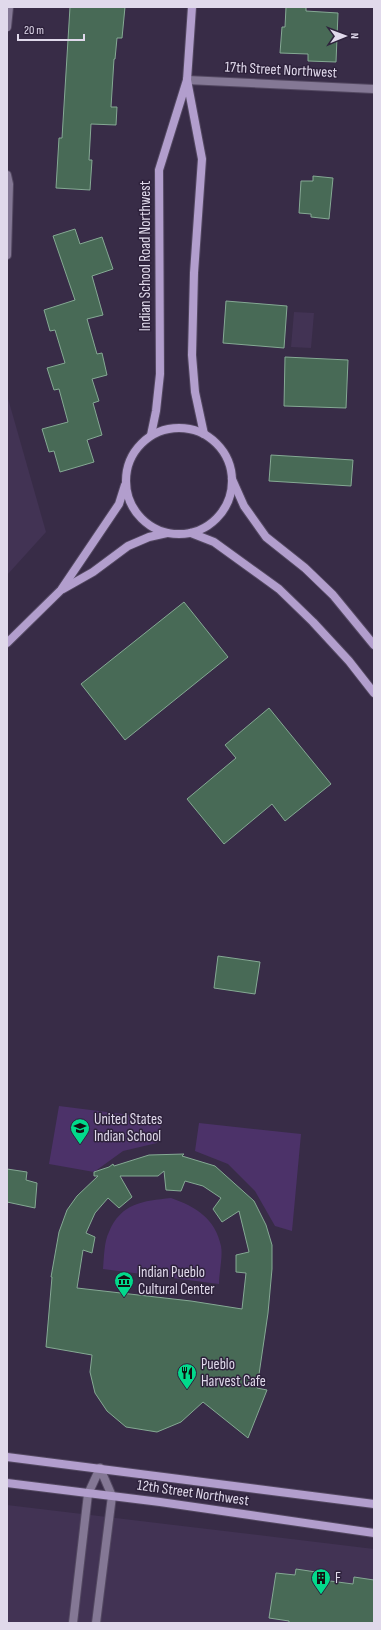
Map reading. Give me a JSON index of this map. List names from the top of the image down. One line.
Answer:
{"streets":{"main road":["Indian School Road Northwest","12th Street Northwest"],"street":["17th Street Northwest"]},"crossings":[["17th Street Northwest","Indian School Road Northwest"]],"places":{"school or university":["United States Indian School"],"museum":["Indian Pueblo Cultural Center"],"restaurant":["Pueblo Harvest Cafe"],"building":["F"]},"scale_bar":"20 m","north":"right"}
